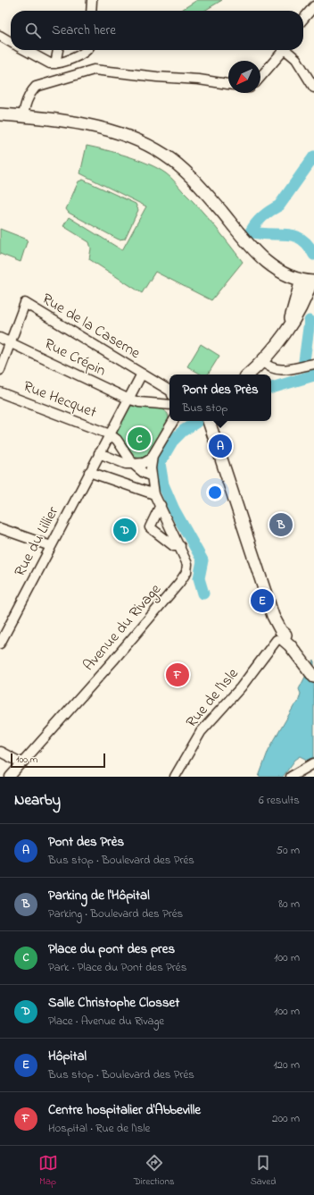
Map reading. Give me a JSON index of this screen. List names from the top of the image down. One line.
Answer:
{"streets":{"street":["Rue de la Caserne","Rue Crépin","Rue Hecquet","Rue du Lillier","Avenue du Rivage","Rue de l'Isle"]},"crossings":[["Rue de la Caserne","Rue Crépin"],["Rue de la Caserne","Rue du Lillier"],["Rue Crépin","Rue du Lillier"],["Rue Hecquet","Rue du Lillier"]],"scale_bar":"100 m","north":"bottom left","page":{"search":"Search here","popup":["Pont des Près","Bus stop"],"pins":["C","A","B","D","E","F"],"scale":"100 m","heading":["Nearby","6 results"],"list":[{"mark":"A","name":"Pont des Près","note":"Bus stop · Boulevard des Prés","value":"50 m"},{"mark":"B","name":"Parking de l'Hôpital","note":"Parking · Boulevard des Prés","value":"80 m"},{"mark":"C","name":"Place du pont des pres","note":"Park · Place du Pont des Prés","value":"100 m"},{"mark":"D","name":"Salle Christophe Closset","note":"Place · Avenue du Rivage","value":"100 m"},{"mark":"E","name":"Hôpital","note":"Bus stop · Boulevard des Prés","value":"120 m"},{"mark":"F","name":"Centre hospitalier d'Abbeville","note":"Hospital · Rue de l'Isle","value":"200 m"}],"nav":["Map","Directions","Saved"]}}
